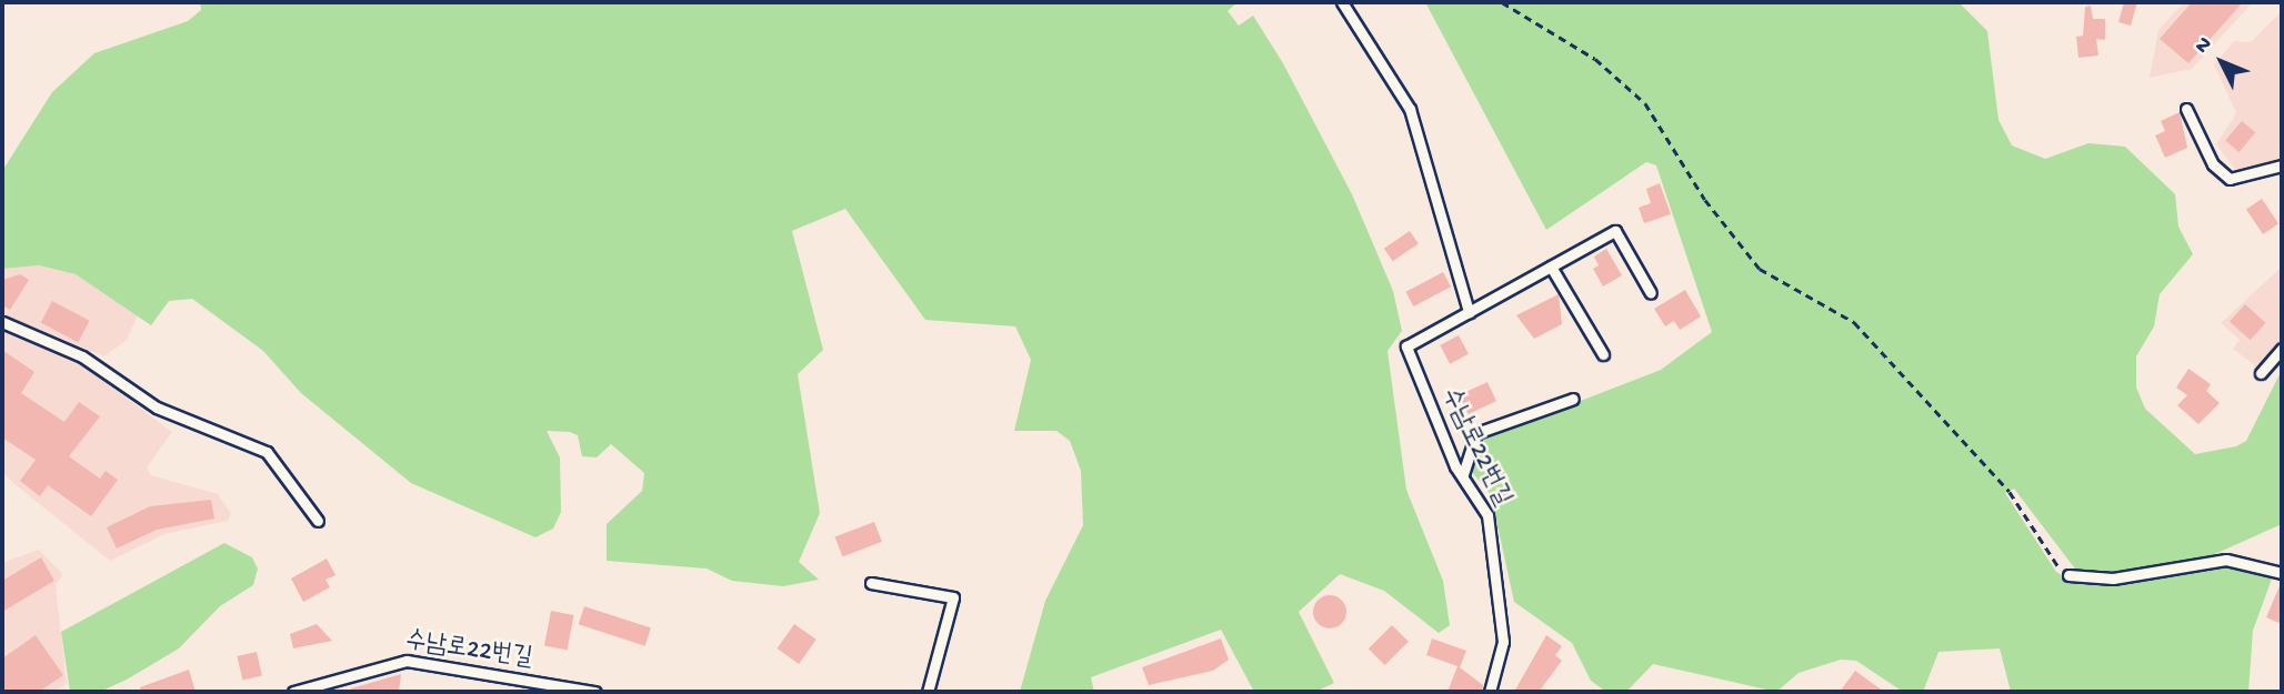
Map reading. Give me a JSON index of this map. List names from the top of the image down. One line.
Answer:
{"streets":{"lane":["수남로22번길"]},"north":"top left"}
